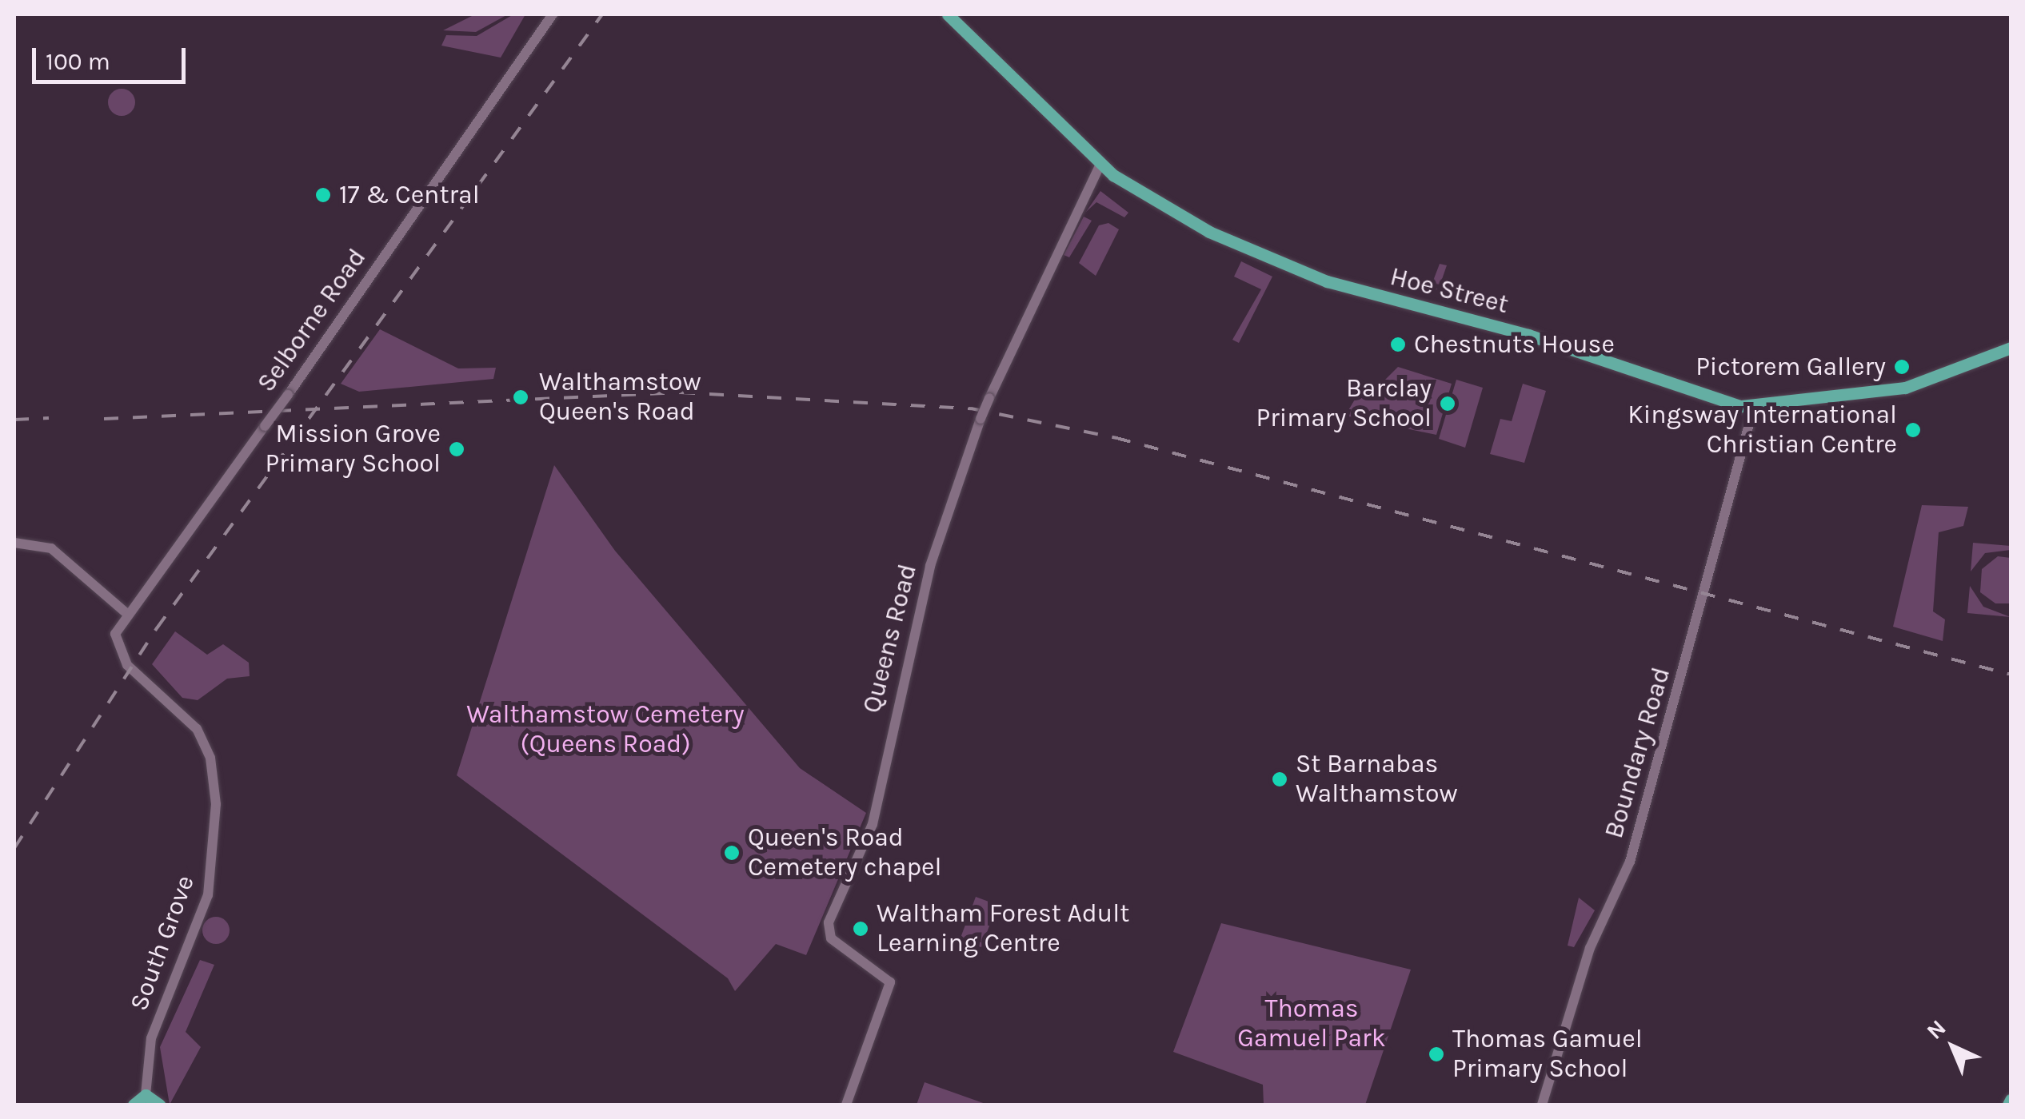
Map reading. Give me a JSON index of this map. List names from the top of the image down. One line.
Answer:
{"streets":{"main road":["Hoe Street"],"street":["Selborne Road","Queens Road","Boundary Road","South Grove"]},"crossings":[["Hoe Street","Queens Road"],["Hoe Street","Boundary Road"],["Selborne Road","South Grove"]],"parks":["Walthamstow Cemetery (Queens Road)","Thomas Gamuel Park"],"places":["17 & Central","Chestnuts House","Pictorem Gallery","Walthamstow Queen's Road","Barclay Primary School","Kingsway International Christian Centre","Mission Grove Primary School","St Barnabas Walthamstow","Queen's Road Cemetery chapel","Waltham Forest Adult Learning Centre","Thomas Gamuel Primary School"],"scale_bar":"100 m","north":"top left"}
